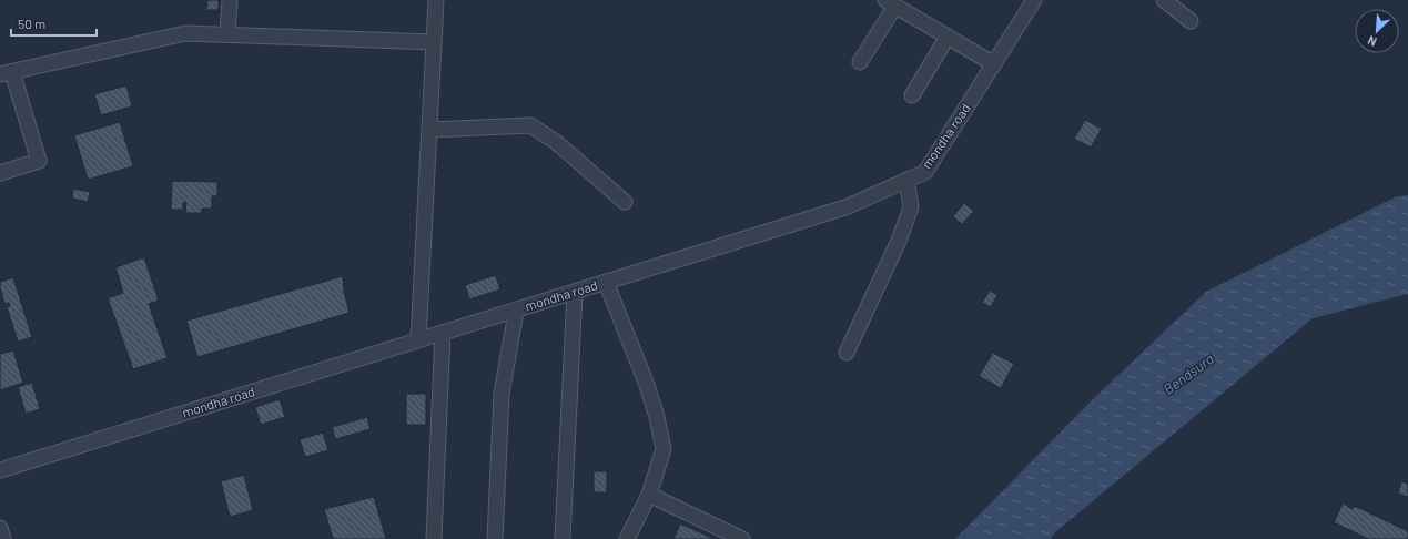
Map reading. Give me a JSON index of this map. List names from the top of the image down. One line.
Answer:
{"streets":{"street":["mondha road"]},"water":["Bendsura"],"scale_bar":"50 m","north":"bottom left"}
